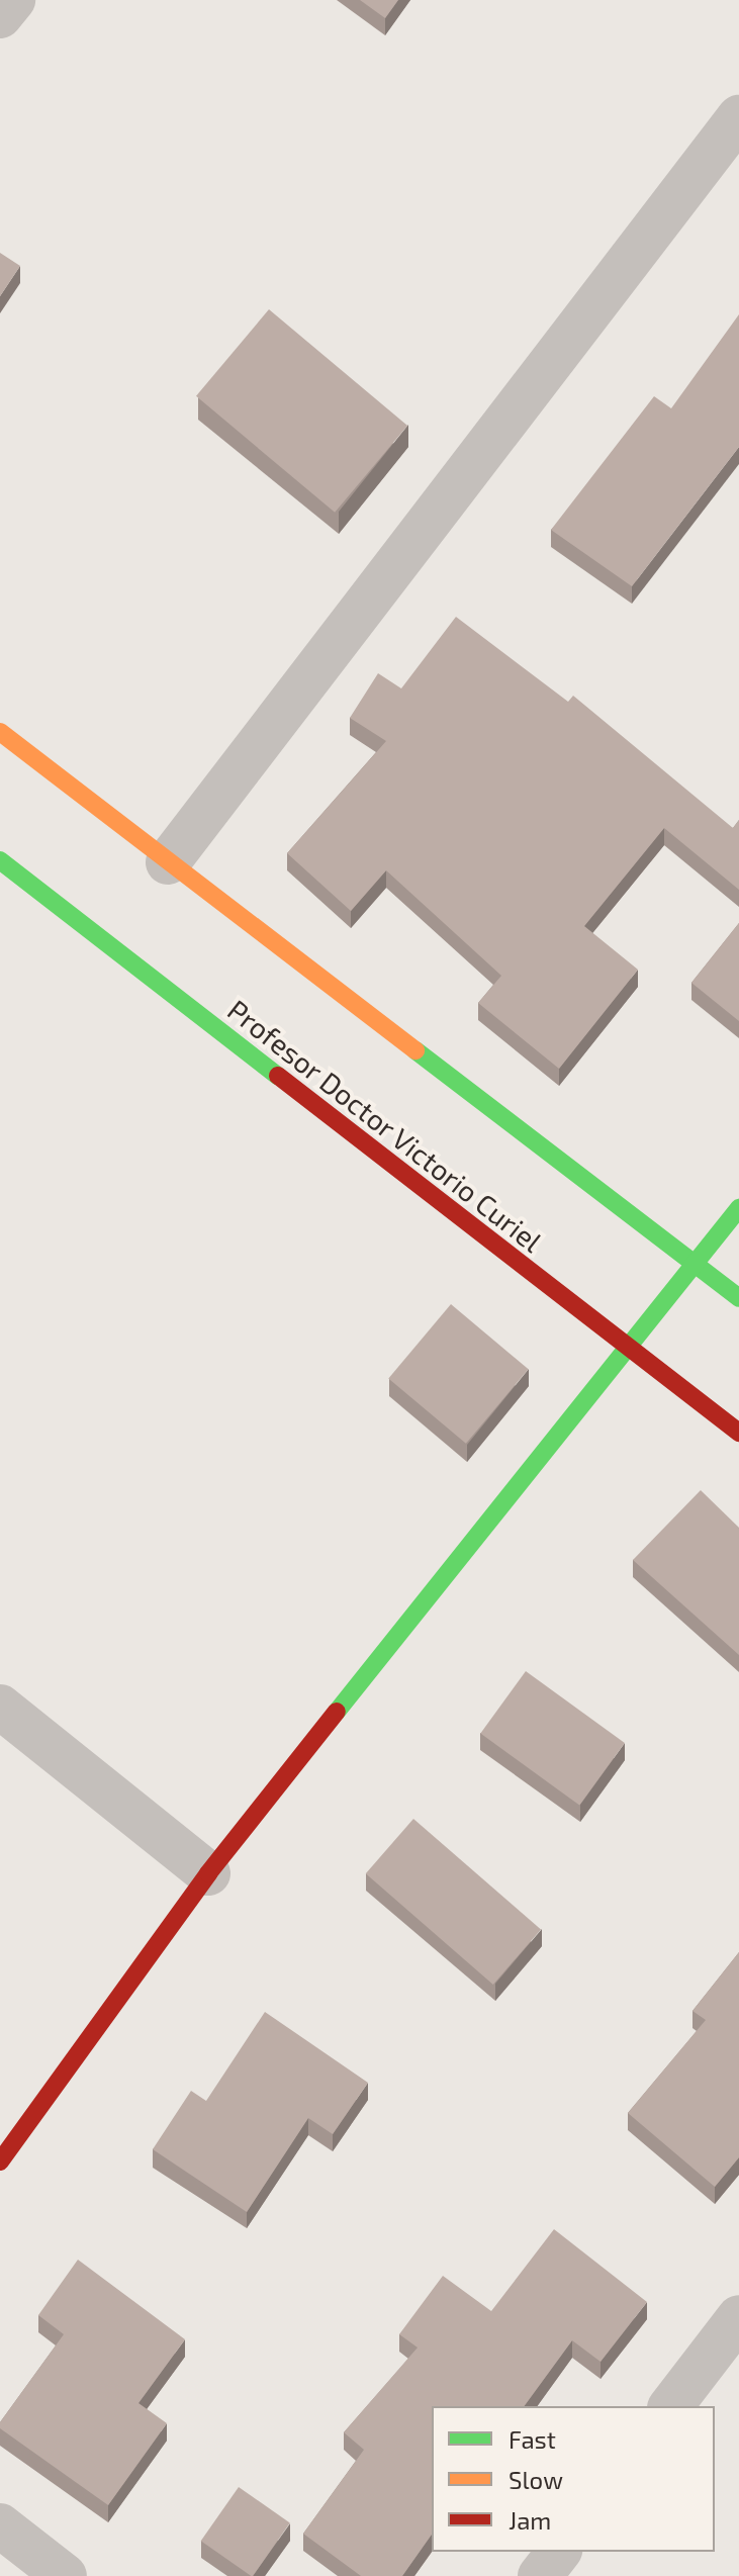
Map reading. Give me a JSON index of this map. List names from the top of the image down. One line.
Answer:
{"streets":{"main road":["Profesor Doctor Victorio Curiel"]},"legend":["Fast","Slow","Jam"]}
